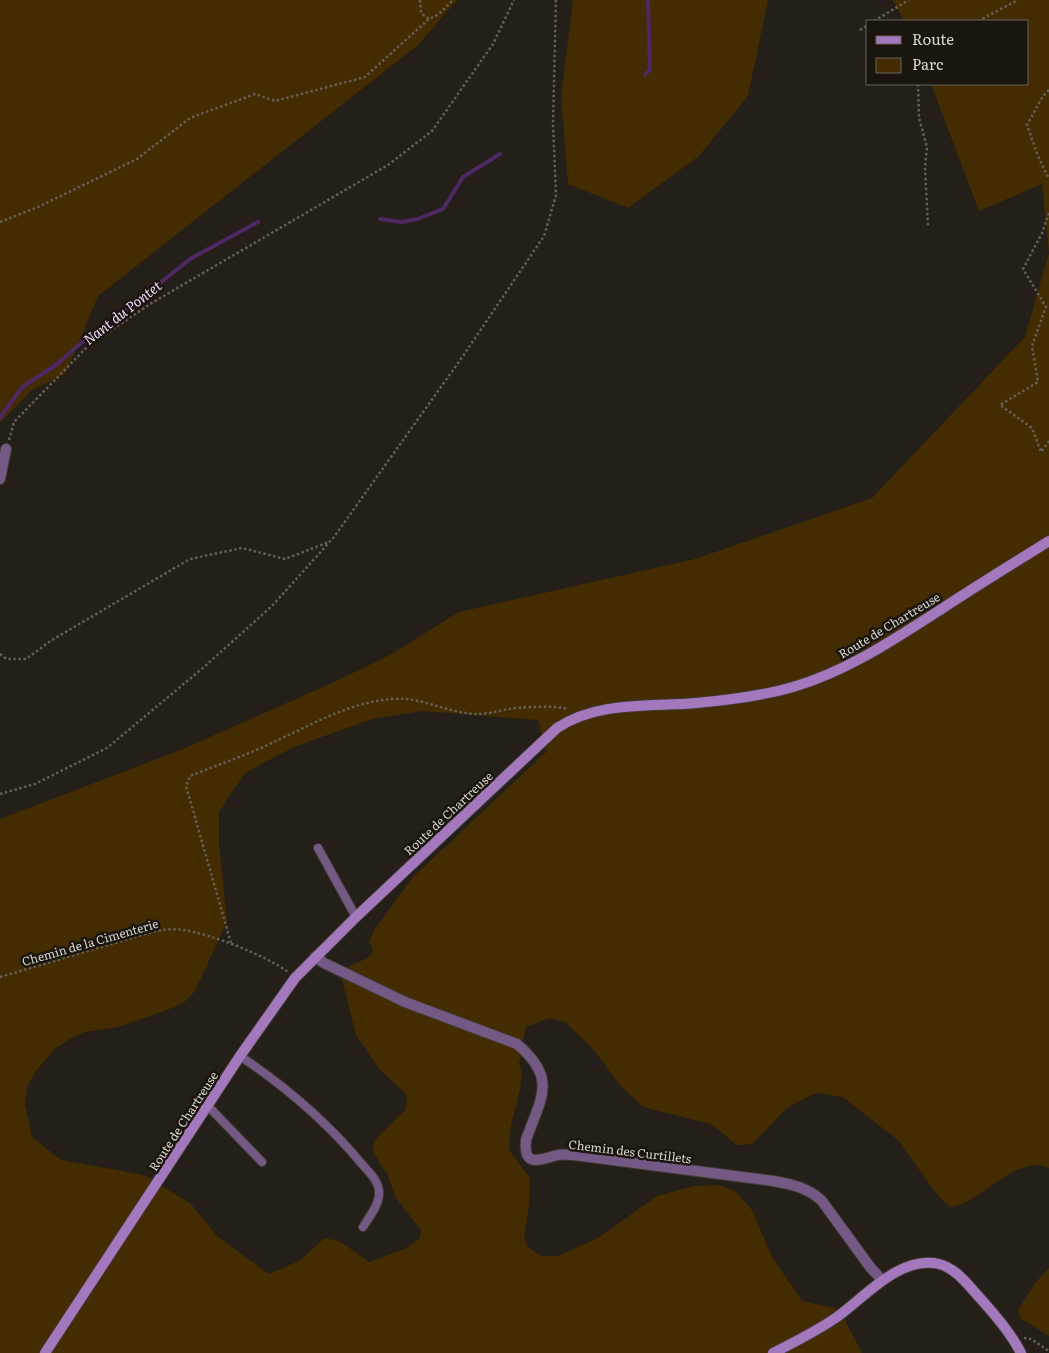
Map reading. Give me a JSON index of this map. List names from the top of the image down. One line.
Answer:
{"streets":{"main road":["Route de Chartreuse"],"street":["Chemin des Curtillets"],"path":["Chemin de la Cimenterie"]},"crossings":[["Route de Chartreuse","Chemin de la Cimenterie"],["Route de Chartreuse","Chemin des Curtillets"]],"water":["Nant du Pontet"],"legend":["Route","Parc"]}
